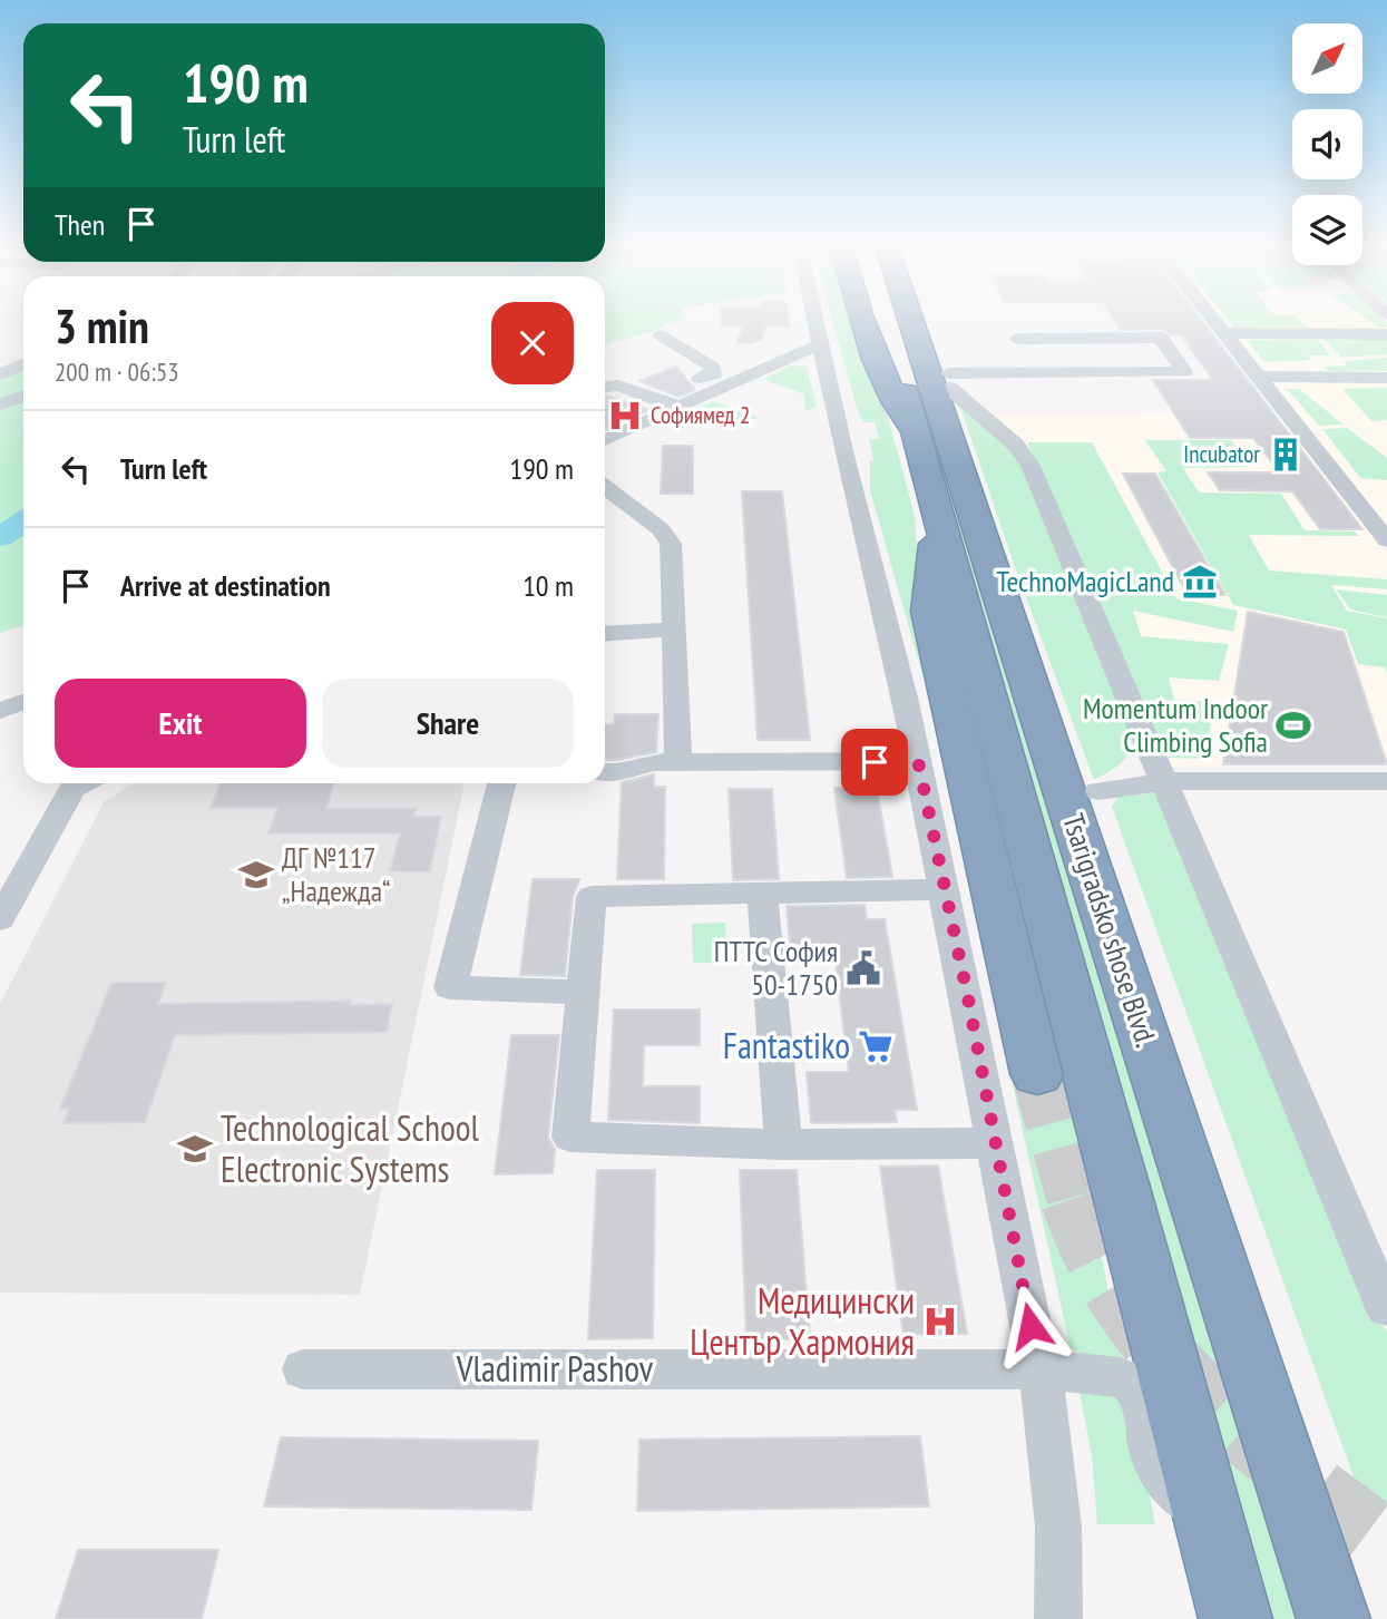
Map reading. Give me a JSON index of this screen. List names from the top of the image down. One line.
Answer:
{"streets":{"highway":["Tsarigradsko shose Blvd."],"street":["Vladimir Pashov"]},"crossings":[["Tsarigradsko shose Blvd.","Vladimir Pashov"]],"places":{"hospital":["Софиямед 2","Медицински Център Хармония"],"building":["Incubator"],"museum":["TechnoMagicLand"],"sports":["Momentum Indoor Climbing Sofia"],"school or university":["ДГ №117 „Надежда“","Technological School Electronic Systems"],"public building":["ПТТС София 50-1750"],"supermarket":["Fantastiko"]},"north":"top right","page":{"turn":["190 m","Turn left"],"then":"Then","heading":["3 min","200 m · 06:53"],"list":[{"name":"Turn left","value":"190 m"},{"name":"Arrive at destination","value":"10 m"}],"buttons":["Exit","Share"]}}
